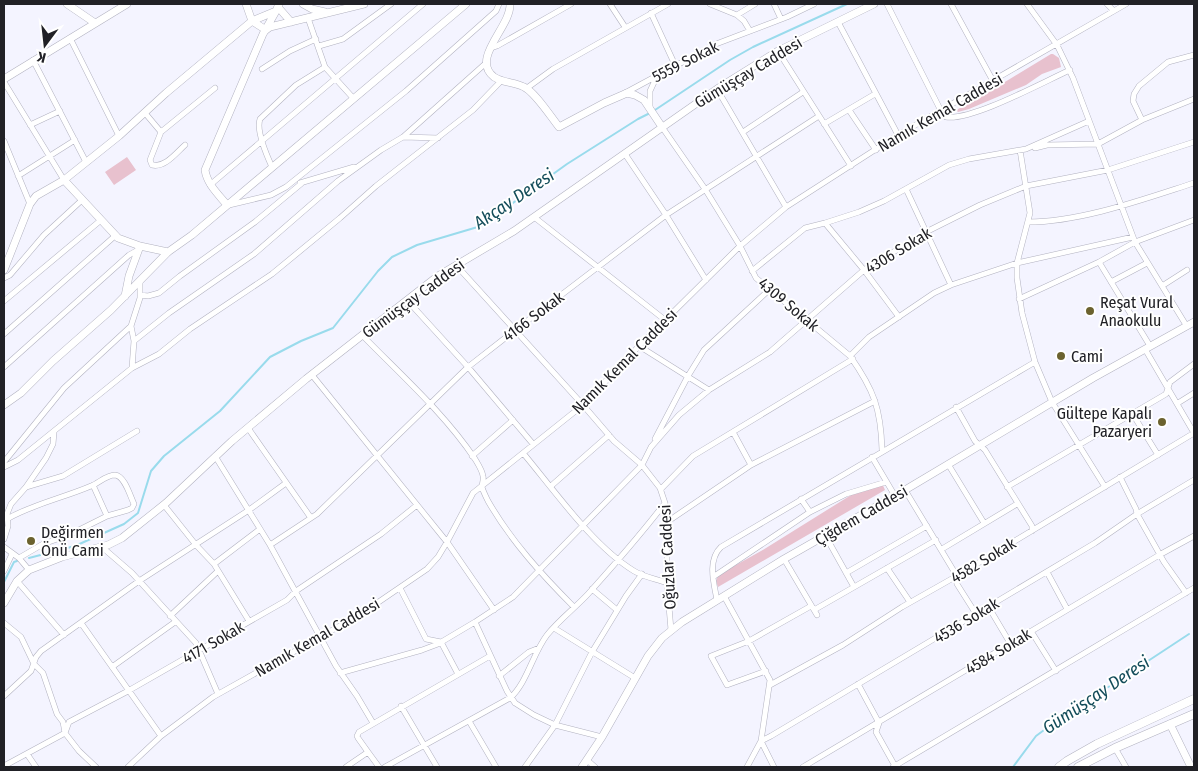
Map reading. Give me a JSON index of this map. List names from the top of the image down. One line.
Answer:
{"streets":{"street":["5559 Sokak","Gümüşçay Caddesi","Namık Kemal Caddesi","4306 Sokak","4309 Sokak","4166 Sokak","Çiğdem Caddesi","Oğuzlar Caddesi","4582 Sokak","4536 Sokak","4171 Sokak","4584 Sokak"]},"crossings":[["5559 Sokak","4309 Sokak"],["Gümüşçay Caddesi","4309 Sokak"],["Gümüşçay Caddesi","Oğuzlar Caddesi"],["Namık Kemal Caddesi","4309 Sokak"],["Namık Kemal Caddesi","Oğuzlar Caddesi"],["4306 Sokak","4309 Sokak"],["4309 Sokak","4166 Sokak"],["4166 Sokak","Oğuzlar Caddesi"],["Çiğdem Caddesi","Oğuzlar Caddesi"]],"water":["Akçay Deresi","Gümüşçay Deresi"],"places":["Reşat Vural Anaokulu","Cami","Gültepe Kapalı Pazaryeri","Değirmen Önü Cami"],"north":"bottom"}
